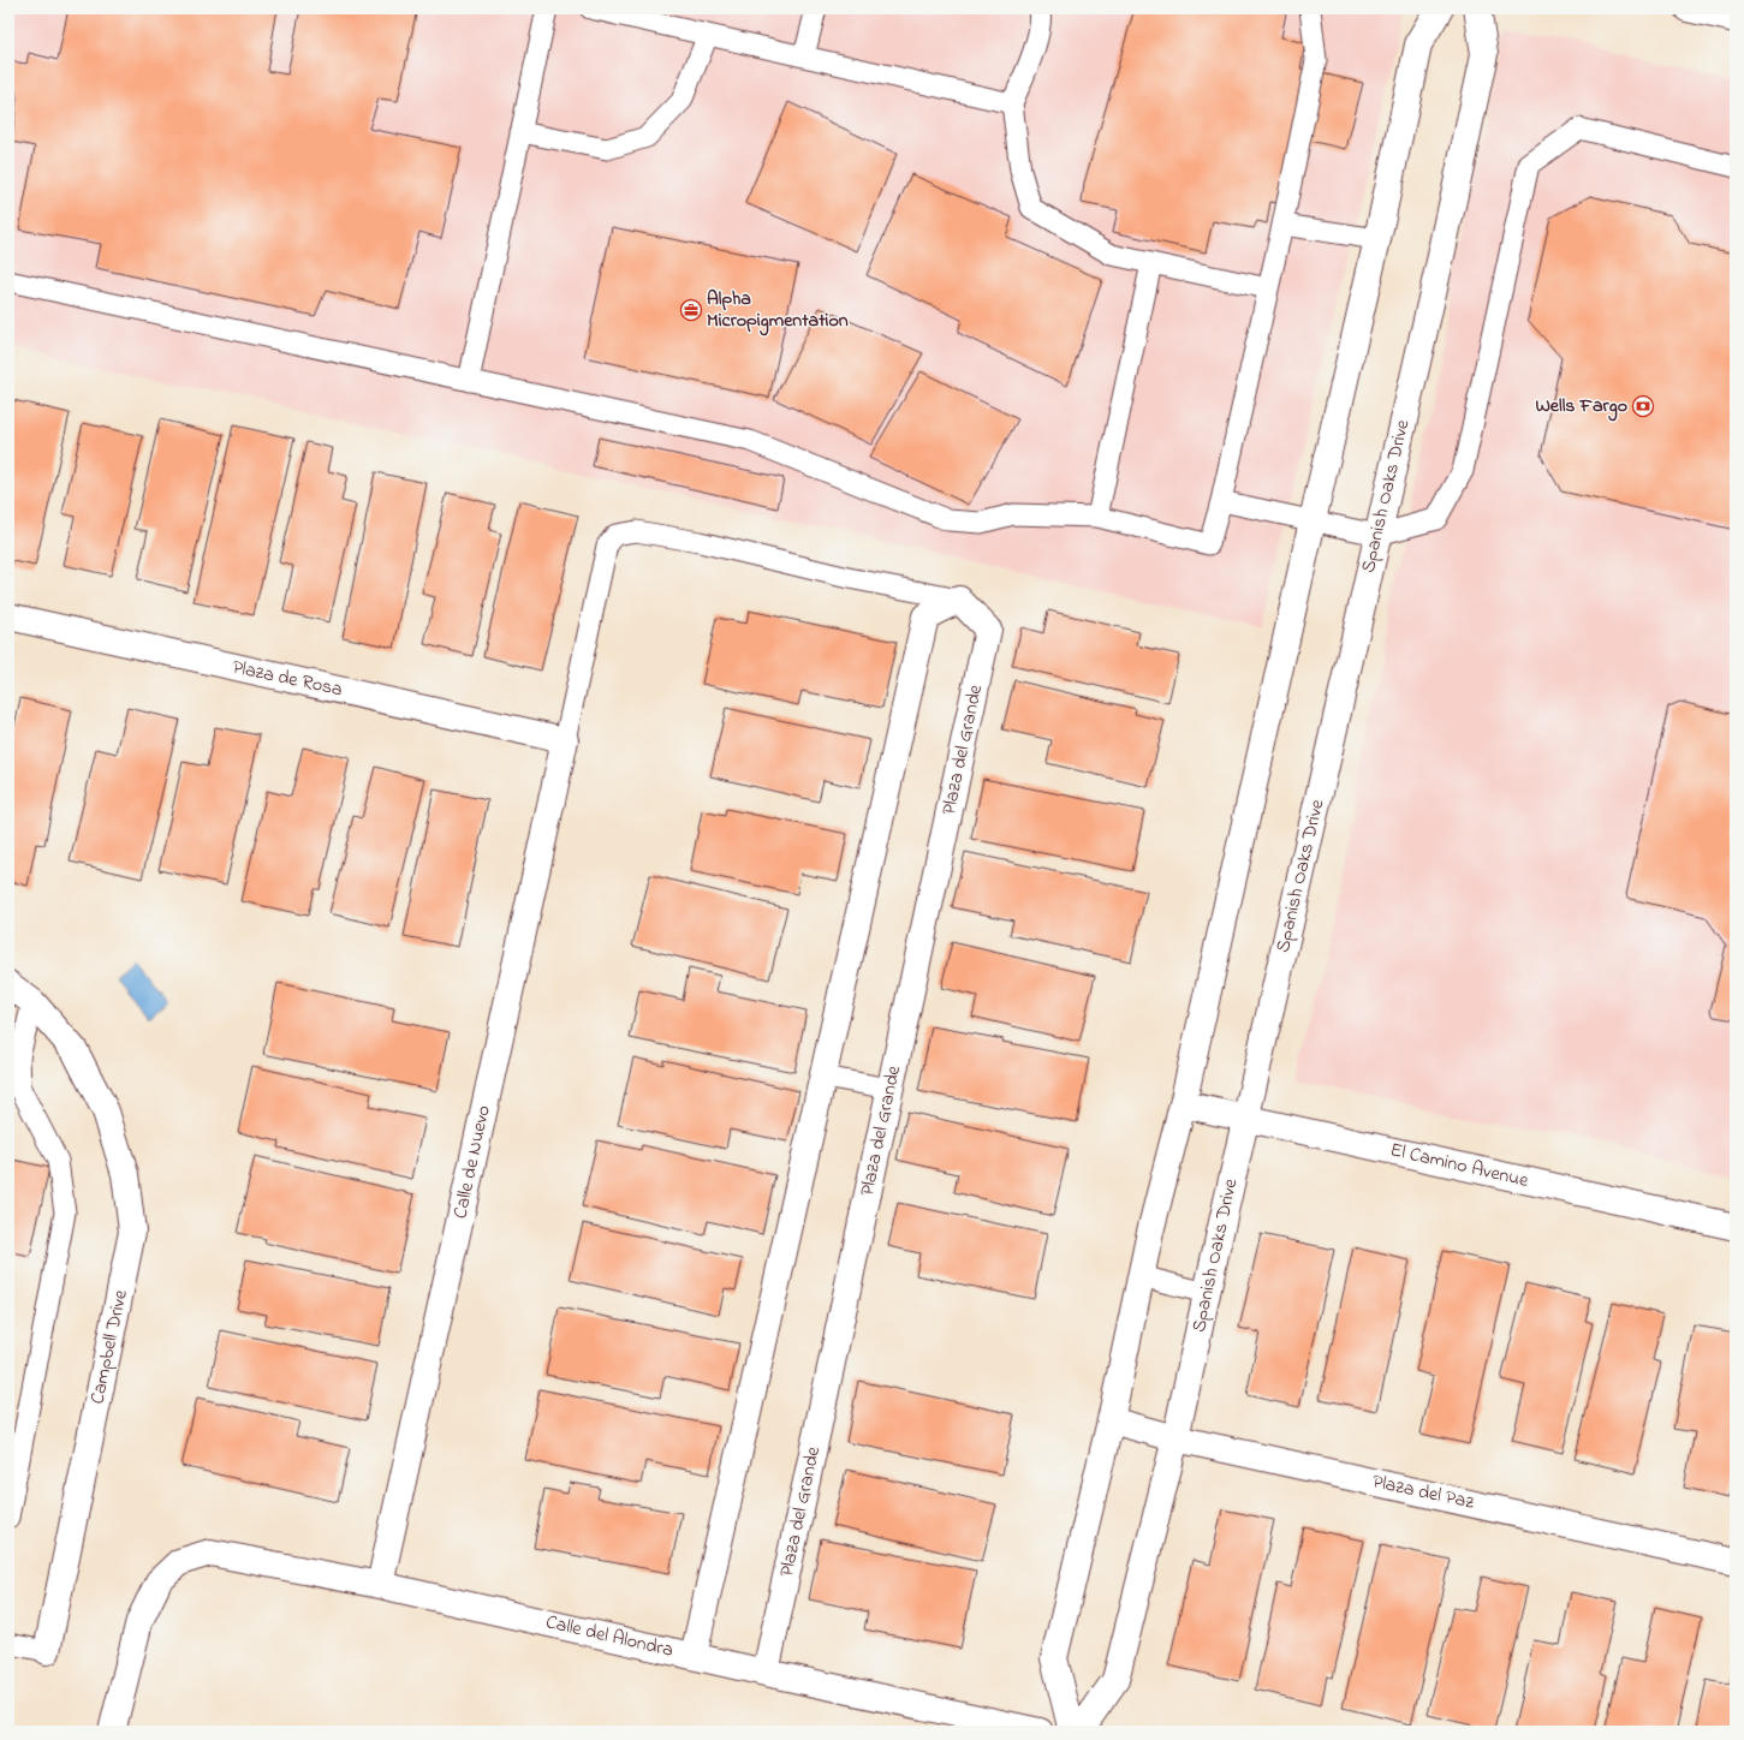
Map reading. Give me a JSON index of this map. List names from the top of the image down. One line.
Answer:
{"streets":{"street":["Spanish Oaks Drive","Plaza de Rosa","Plaza del Grande","Calle de Nuevo","El Camino Avenue","Campbell Drive","Plaza del Paz","Calle del Alondra"]},"crossings":[["Spanish Oaks Drive","El Camino Avenue"],["Spanish Oaks Drive","Plaza del Paz"],["Plaza de Rosa","Calle de Nuevo"],["Plaza del Grande","Calle del Alondra"],["Calle de Nuevo","Calle del Alondra"]],"places":{"office":["Alpha Micropigmentation"],"bank":["Wells Fargo"]}}
